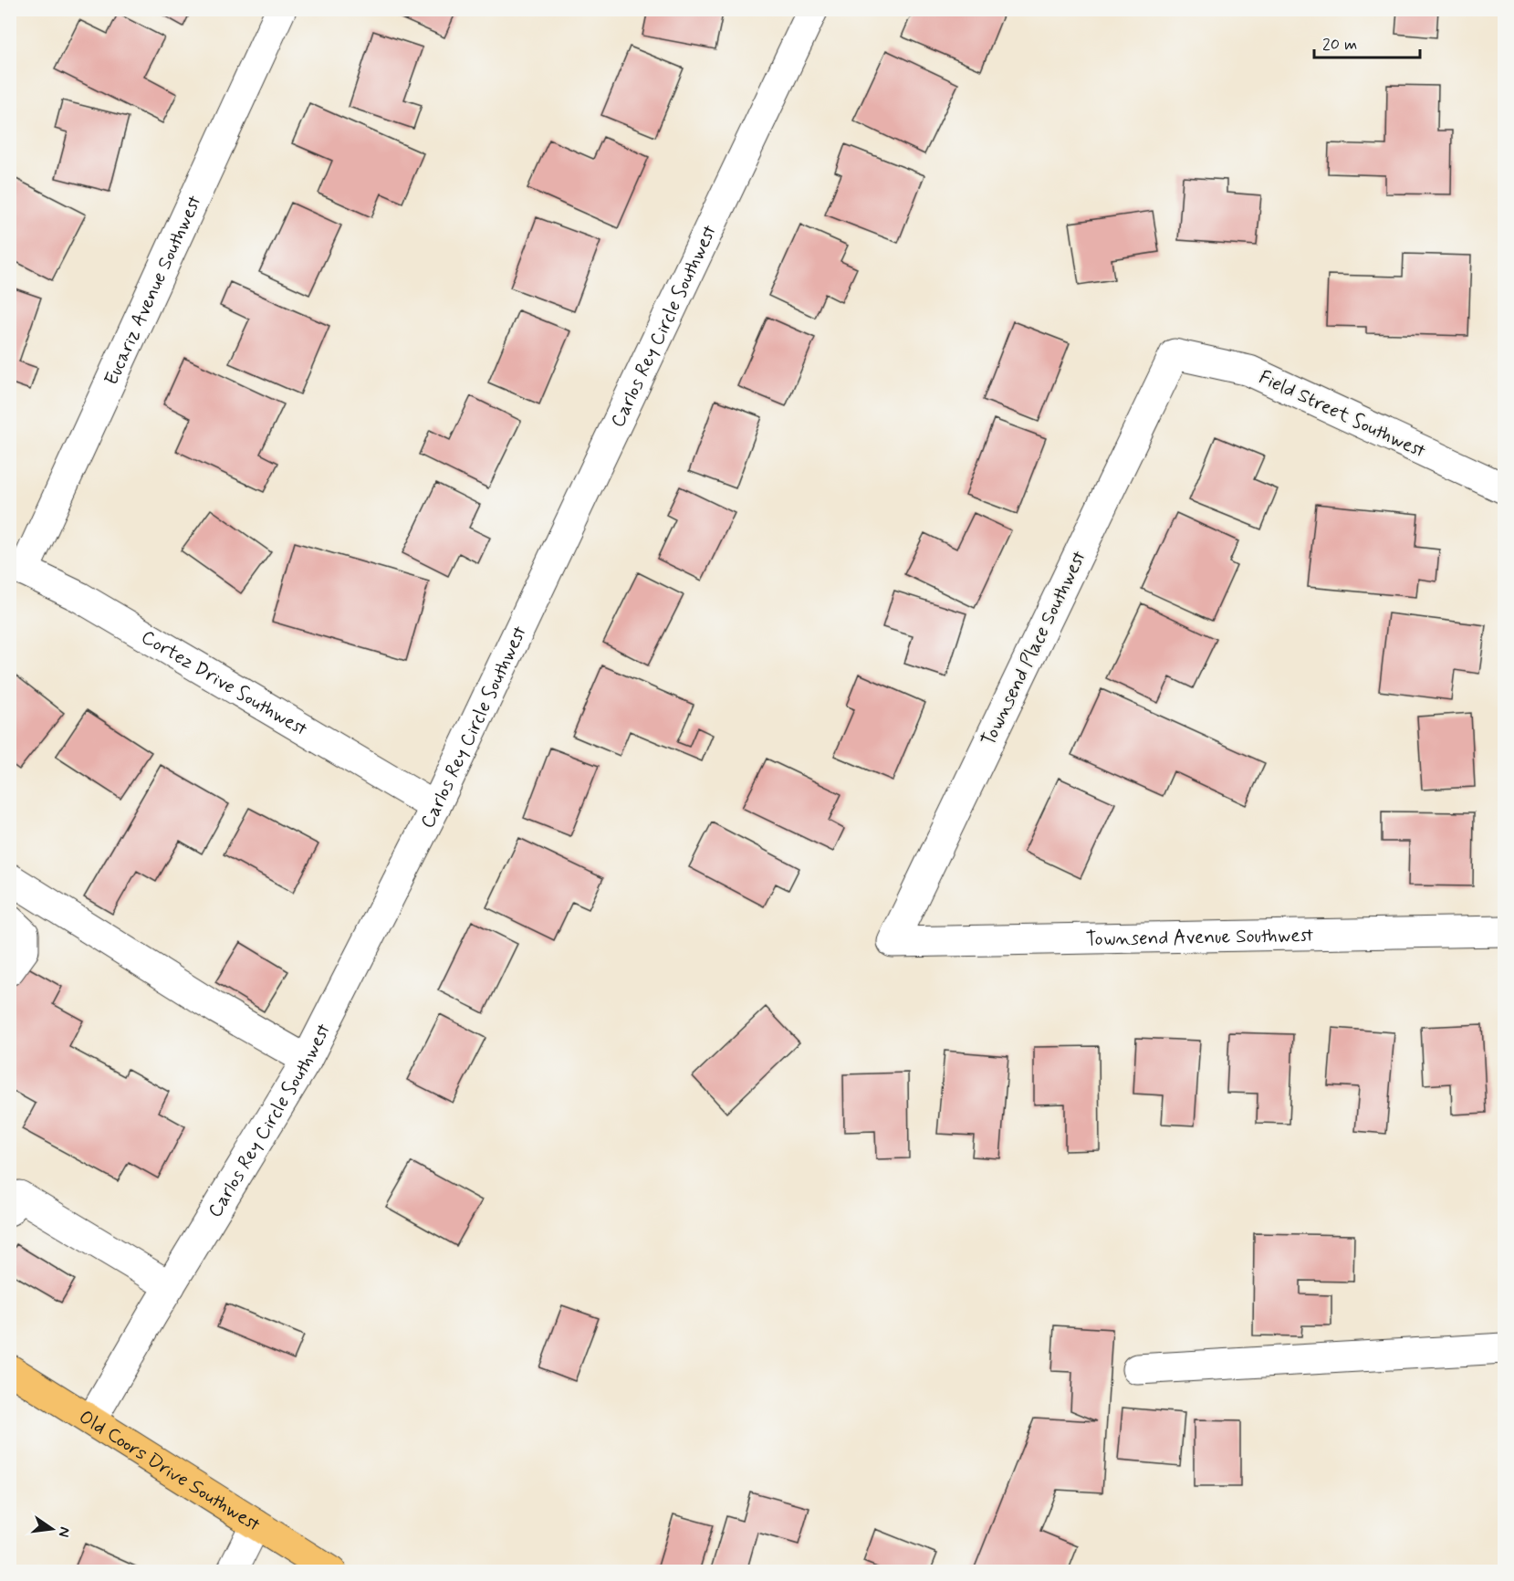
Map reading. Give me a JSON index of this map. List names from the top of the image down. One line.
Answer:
{"streets":{"main road":["Old Coors Drive Southwest"],"street":["Eucariz Avenue Southwest","Carlos Rey Circle Southwest","Field Street Southwest","Townsend Place Southwest","Cortez Drive Southwest","Townsend Avenue Southwest"]},"crossings":[["Eucariz Avenue Southwest","Cortez Drive Southwest"],["Carlos Rey Circle Southwest","Cortez Drive Southwest"],["Carlos Rey Circle Southwest","Old Coors Drive Southwest"],["Field Street Southwest","Townsend Place Southwest"],["Townsend Place Southwest","Townsend Avenue Southwest"]],"scale_bar":"20 m","north":"right"}
